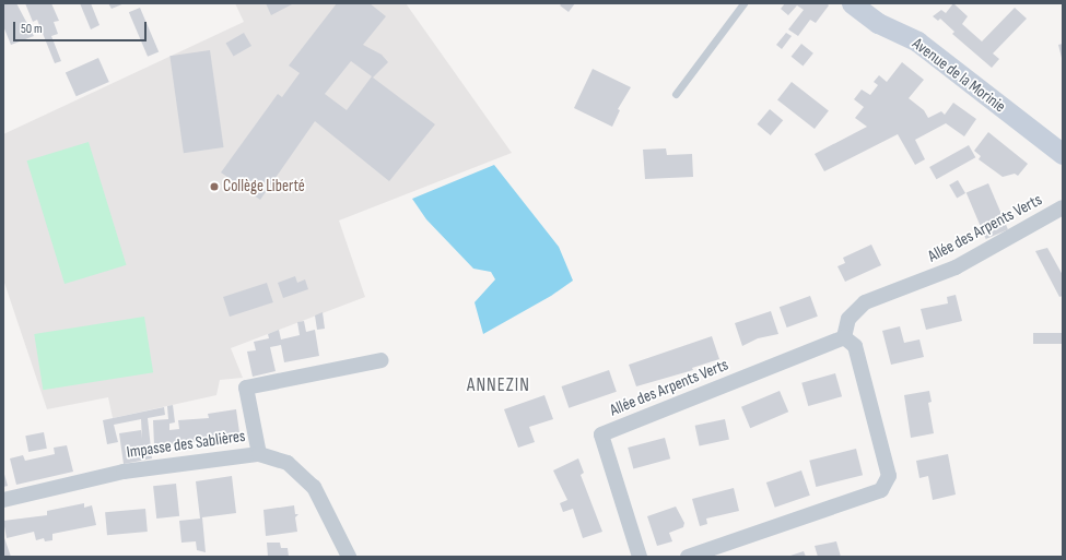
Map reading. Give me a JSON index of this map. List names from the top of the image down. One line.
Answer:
{"streets":{"main road":["Avenue de la Morinie"],"street":["Allée des Arpents Verts","Impasse des Sablières"]},"districts":["ANNEZIN"],"places":["Collège Liberté"],"scale_bar":"50 m"}
